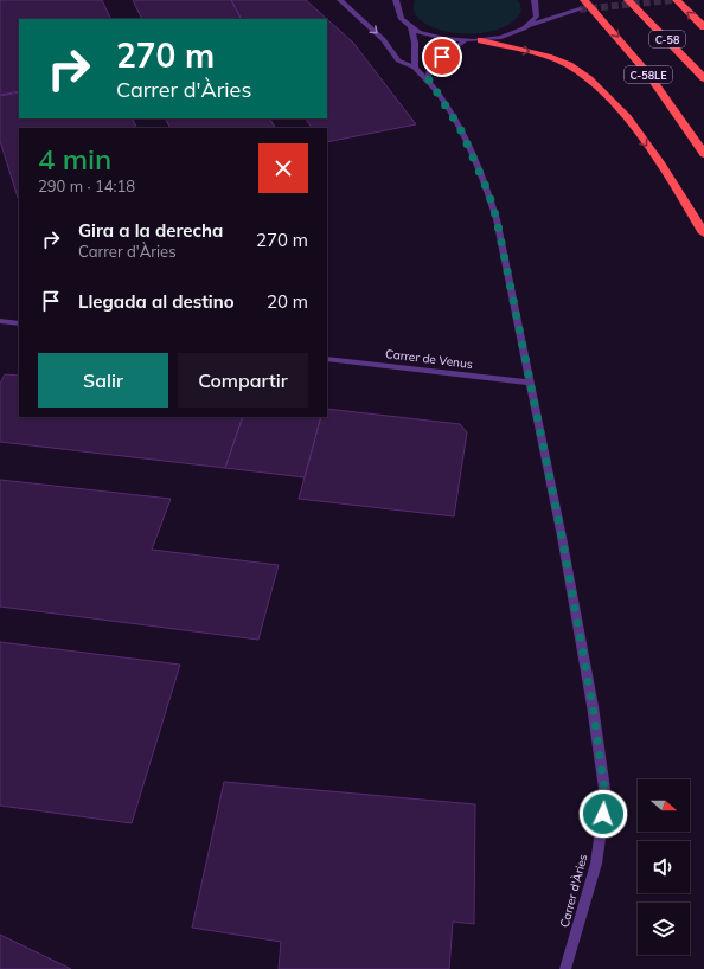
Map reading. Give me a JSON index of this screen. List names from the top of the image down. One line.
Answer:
{"streets":{"highway":["C-58","C-58LE"],"street":["Carrer de Venus","Carrer d'Àries"]},"crossings":[["Carrer de Venus","Carrer d'Àries"]],"north":"right","page":{"turn":["270 m","Carrer d'Àries"],"heading":["4 min","290 m · 14:18"],"list":[{"name":"Gira a la derecha","note":"Carrer d'Àries","value":"270 m"},{"name":"Llegada al destino","value":"20 m"}],"buttons":["Salir","Compartir"]}}
